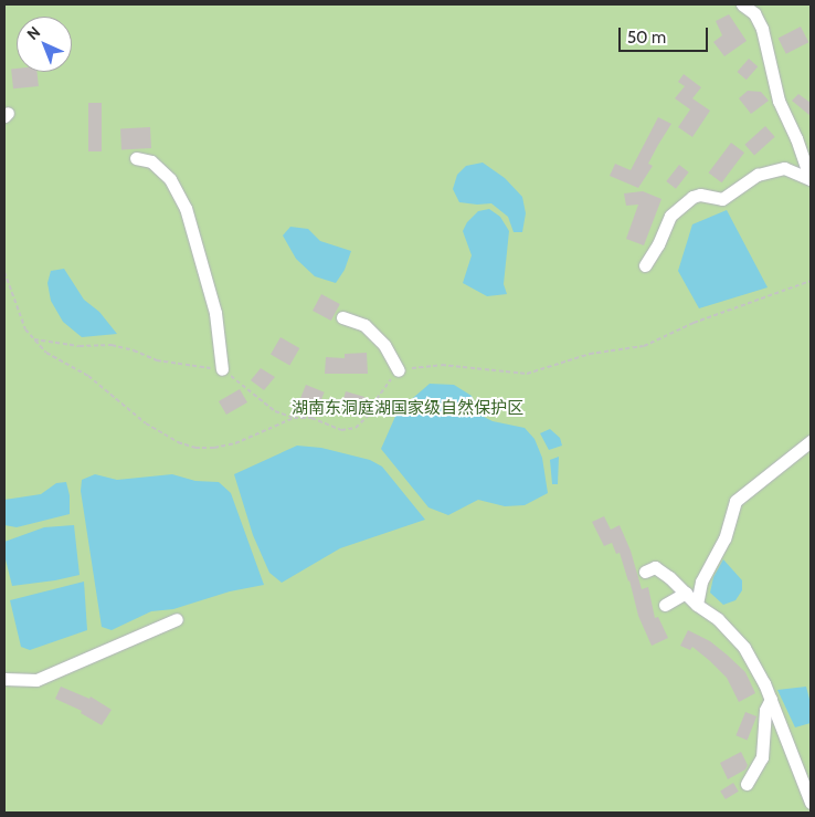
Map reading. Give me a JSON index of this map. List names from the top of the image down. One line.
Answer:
{"parks":["湖南东洞庭湖国家级自然保护区"],"scale_bar":"50 m","north":"top left"}
